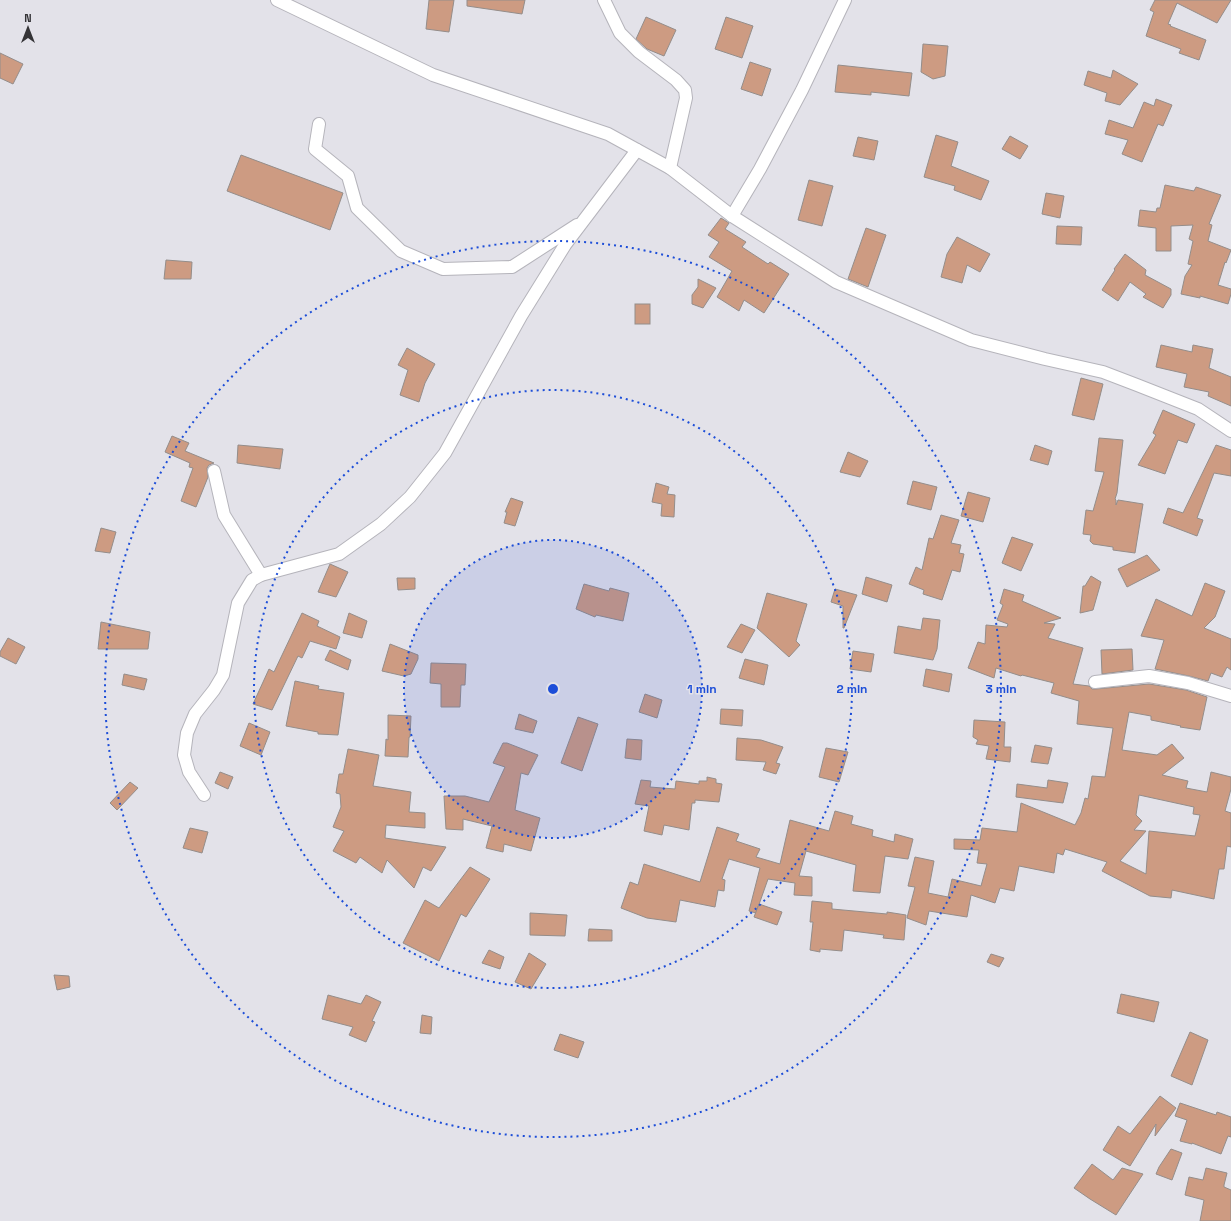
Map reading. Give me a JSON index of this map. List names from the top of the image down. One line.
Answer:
{"north":"top","rings":["1 min","2 min","3 min"]}
